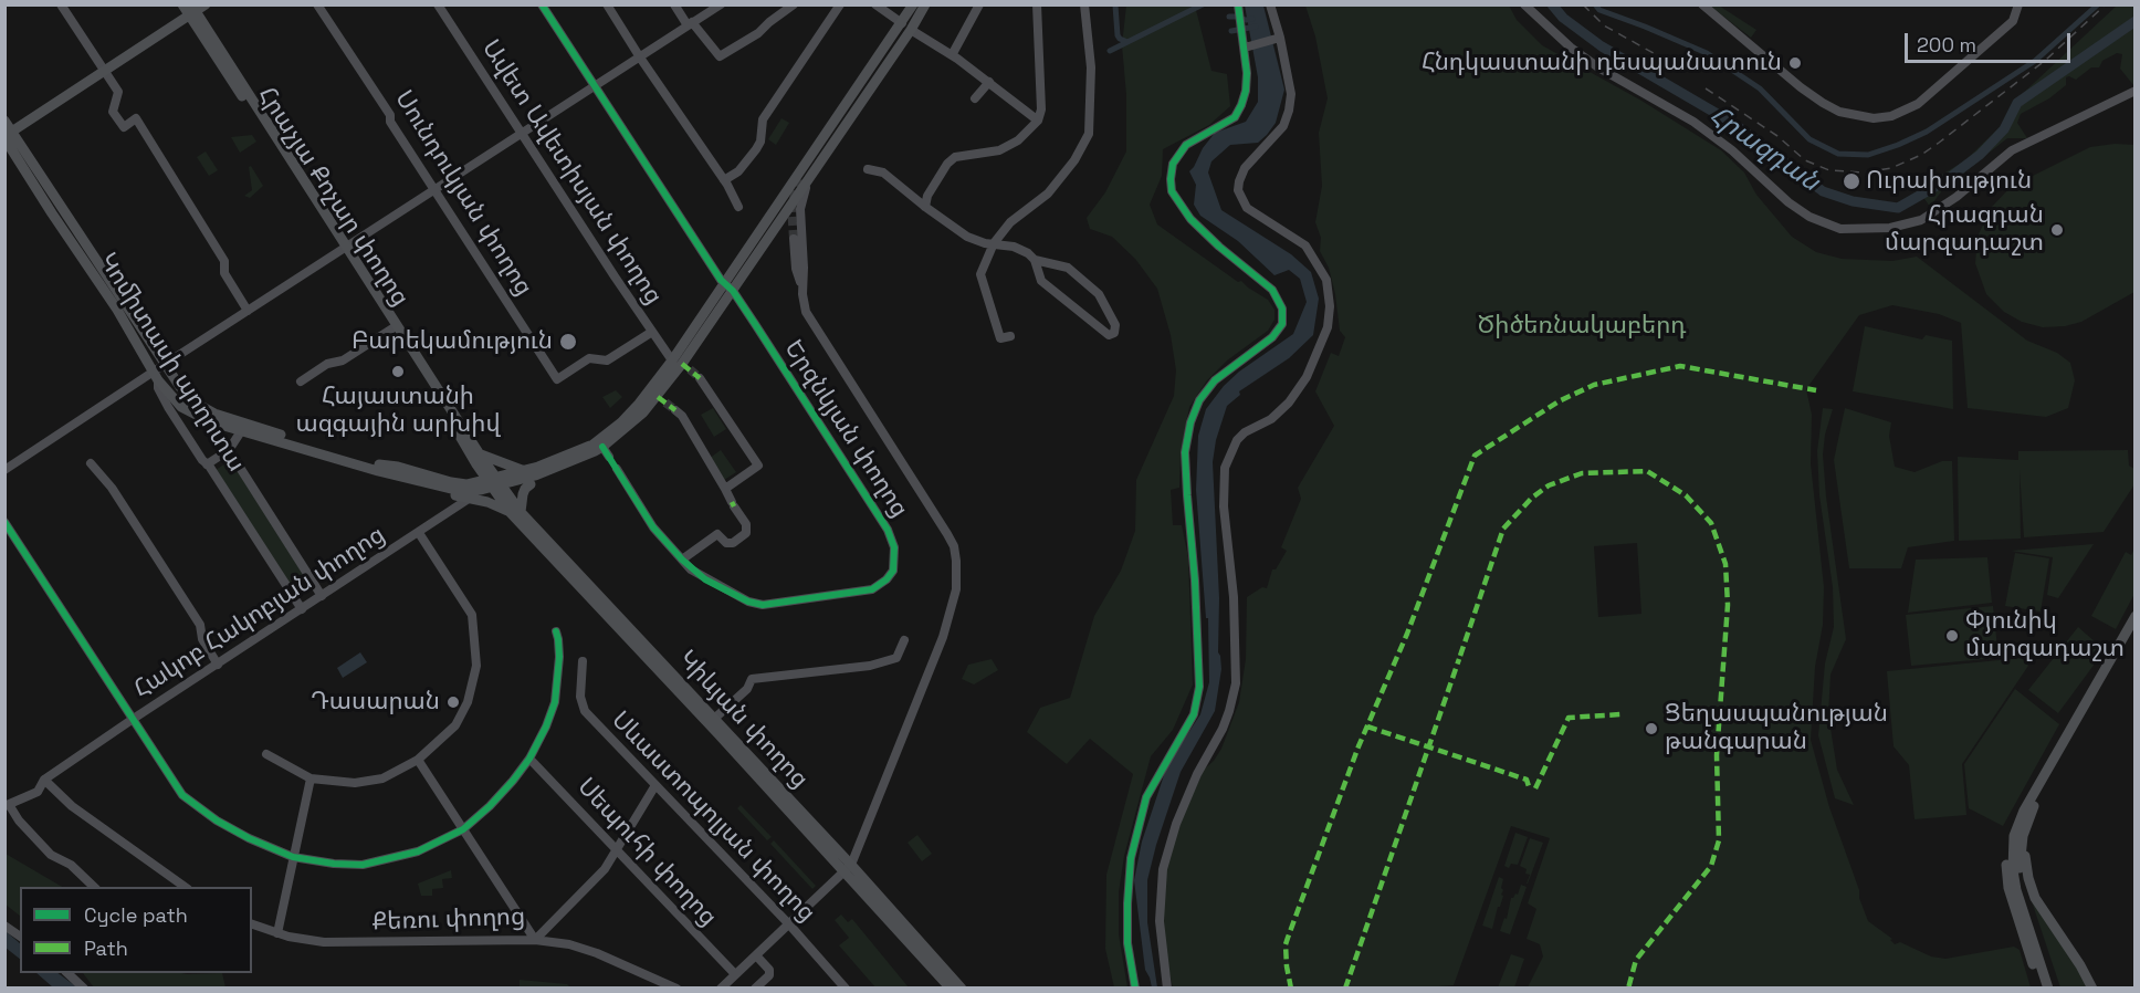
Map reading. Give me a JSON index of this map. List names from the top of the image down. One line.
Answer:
{"streets":{"main road":["Հրաչյա Քոչար փողոց","Կոմիտասի պողոտա","Կիևյան փողոց"],"street":["Ավետ Ավետիսյան փողոց","Սունդուկյան փողոց","Երզնկյան փողոց","Հակոբ Հակոբյան փողոց","Սևաստոպոլյան փողոց","Սեպուհի փողոց","Քեռու փողոց"]},"crossings":[["Ավետ Ավետիսյան փողոց","Սունդուկյան փողոց"],["Հրաչյա Քոչար փողոց","Կիևյան փողոց"],["Կոմիտասի պողոտա","Հակոբ Հակոբյան փողոց"],["Սևաստոպոլյան փողոց","Քեռու փողոց"],["Սեպուհի փողոց","Քեռու փողոց"]],"water":["Հրազդան"],"parks":["Ծիծեռնակաբերդ"],"places":["Հնդկաստանի դեսպանատուն","Ուրախություն","Հրազդան մարզադաշտ","Բարեկամություն","Հայաստանի ազգային արխիվ","Փյունիկ մարզադաշտ","Դասարան","Ցեղասպանության թանգարան"],"legend":["Cycle path","Path"],"scale_bar":"200 m"}
